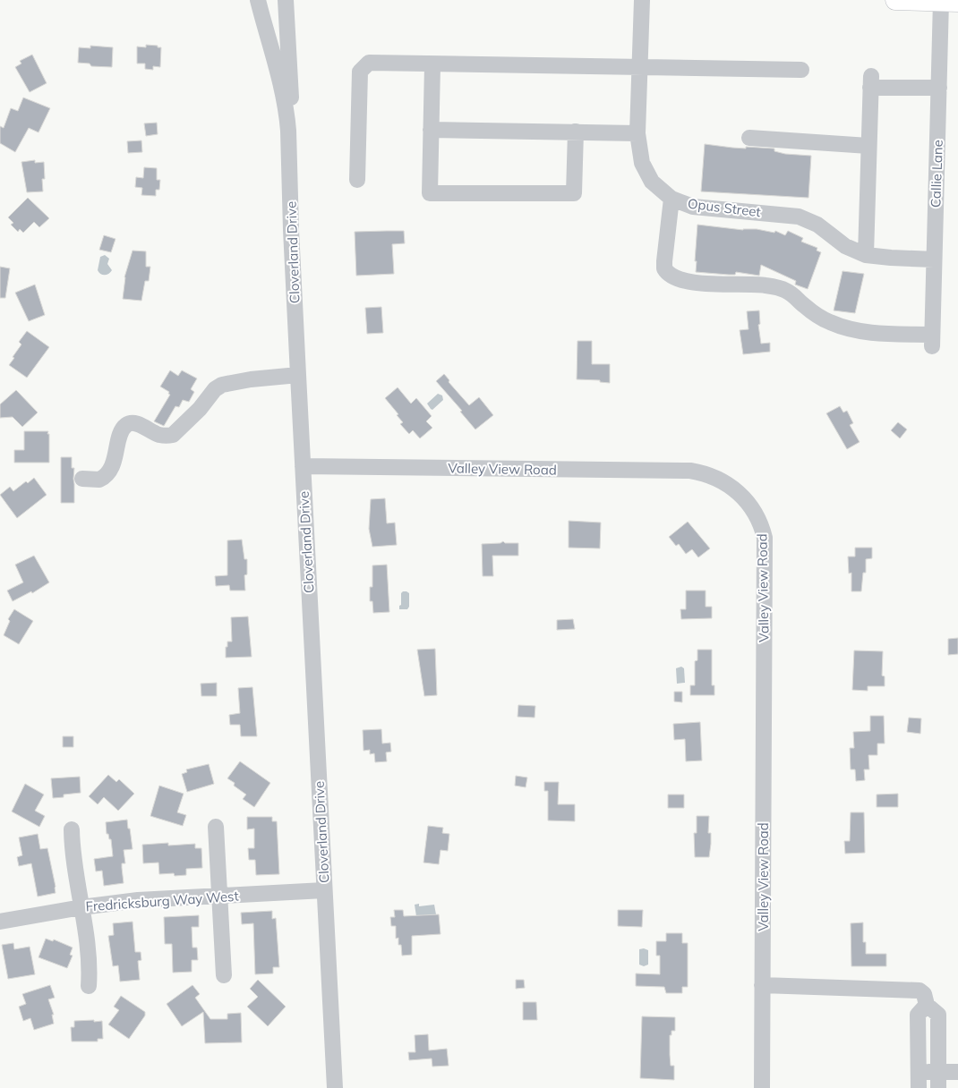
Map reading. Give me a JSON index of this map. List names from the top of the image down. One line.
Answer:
{"streets":{"street":["Callie Lane","Opus Street","Cloverland Drive","Valley View Road","Fredricksburg Way West"]},"crossings":[["Callie Lane","Opus Street"],["Cloverland Drive","Valley View Road"],["Cloverland Drive","Fredricksburg Way West"]]}
